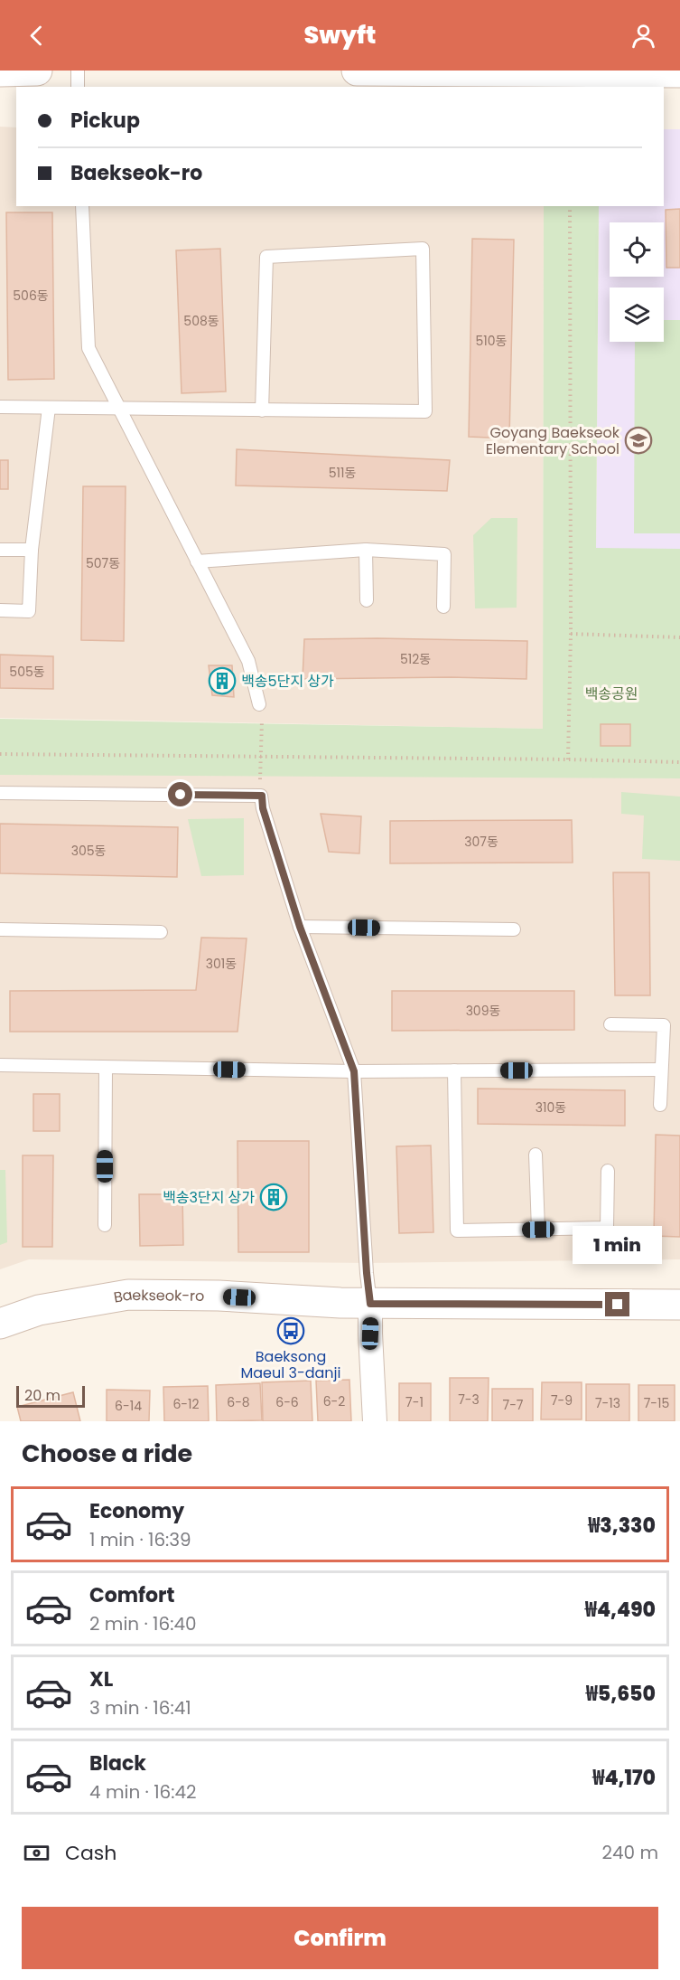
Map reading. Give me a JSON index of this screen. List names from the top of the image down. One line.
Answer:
{"streets":{"main road":["Baekseok-ro"]},"parks":["백송공원"],"places":{"school or university":["Goyang Baekseok Elementary School"],"building":["백송5단지 상가","백송3단지 상가"],"bus stop":["Baeksong Maeul 3-danji"]},"house_numbers":["506동","508동","510동","511동","507동","512동","505동","307동","305동","301동","309동","310동","7-3","7-9","6-2","6-8","6-6","7-1","7-13","7-15","6-12","7-7","6-14"],"scale_bar":"20 m","page":{"header":"Swyft","banner":["Pickup","Baekseok-ro"],"bubble":"1 min","scale":"20 m","heading":"Choose a ride","list":[{"name":"Economy","note":"1 min · 16:39","value":"₩3,330"},{"name":"Comfort","note":"2 min · 16:40","value":"₩4,490"},{"name":"XL","note":"3 min · 16:41","value":"₩5,650"},{"name":"Black","note":"4 min · 16:42","value":"₩4,170"}],"pay":["Cash","240 m"],"buttons":"Confirm"}}
